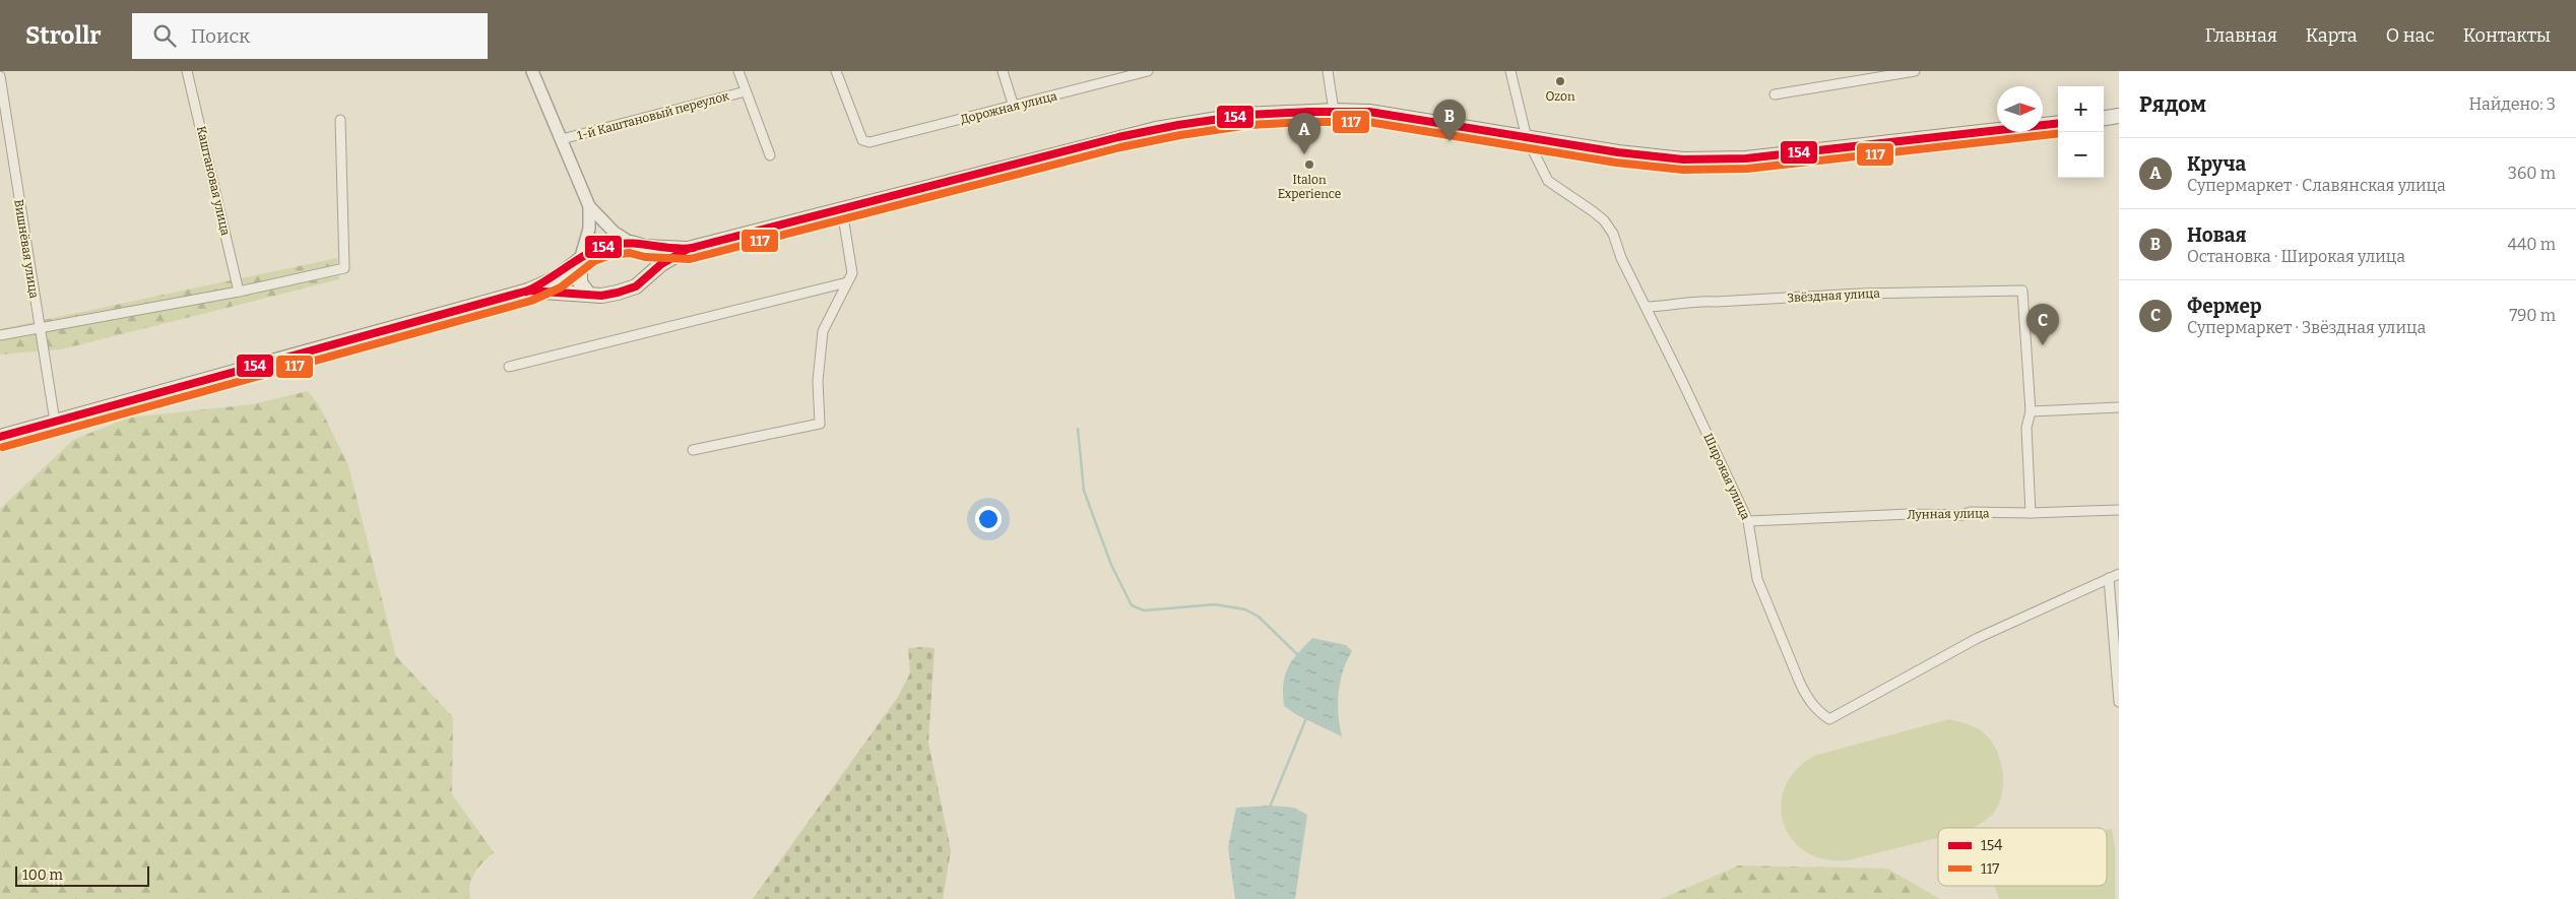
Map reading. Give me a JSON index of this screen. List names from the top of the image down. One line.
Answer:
{"streets":{"street":["Дорожная улица","1-й Каштановый переулок","Каштановая улица","Вишнёвая улица","Звёздная улица","Широкая улица","Лунная улица"]},"crossings":[["Звёздная улица","Широкая улица"],["Широкая улица","Лунная улица"]],"places":["Ozon","Italon Experience"],"lines":["transit line 154","transit line 117"],"legend":["154","117"],"scale_bar":"100 m","north":"right","page":{"header":"Strollr","search":"Поиск","nav":["Главная","Карта","О нас","Контакты"],"heading":["Рядом","Найдено: 3"],"map_buttons":["+","−"],"pins":["B","A","C"],"list":[{"mark":"A","name":"Круча","note":"Супермаркет · Славянская улица","value":"360 m"},{"mark":"B","name":"Новая","note":"Остановка · Широкая улица","value":"440 m"},{"mark":"C","name":"Фермер","note":"Супермаркет · Звёздная улица","value":"790 m"}],"scale":"100 m"}}
